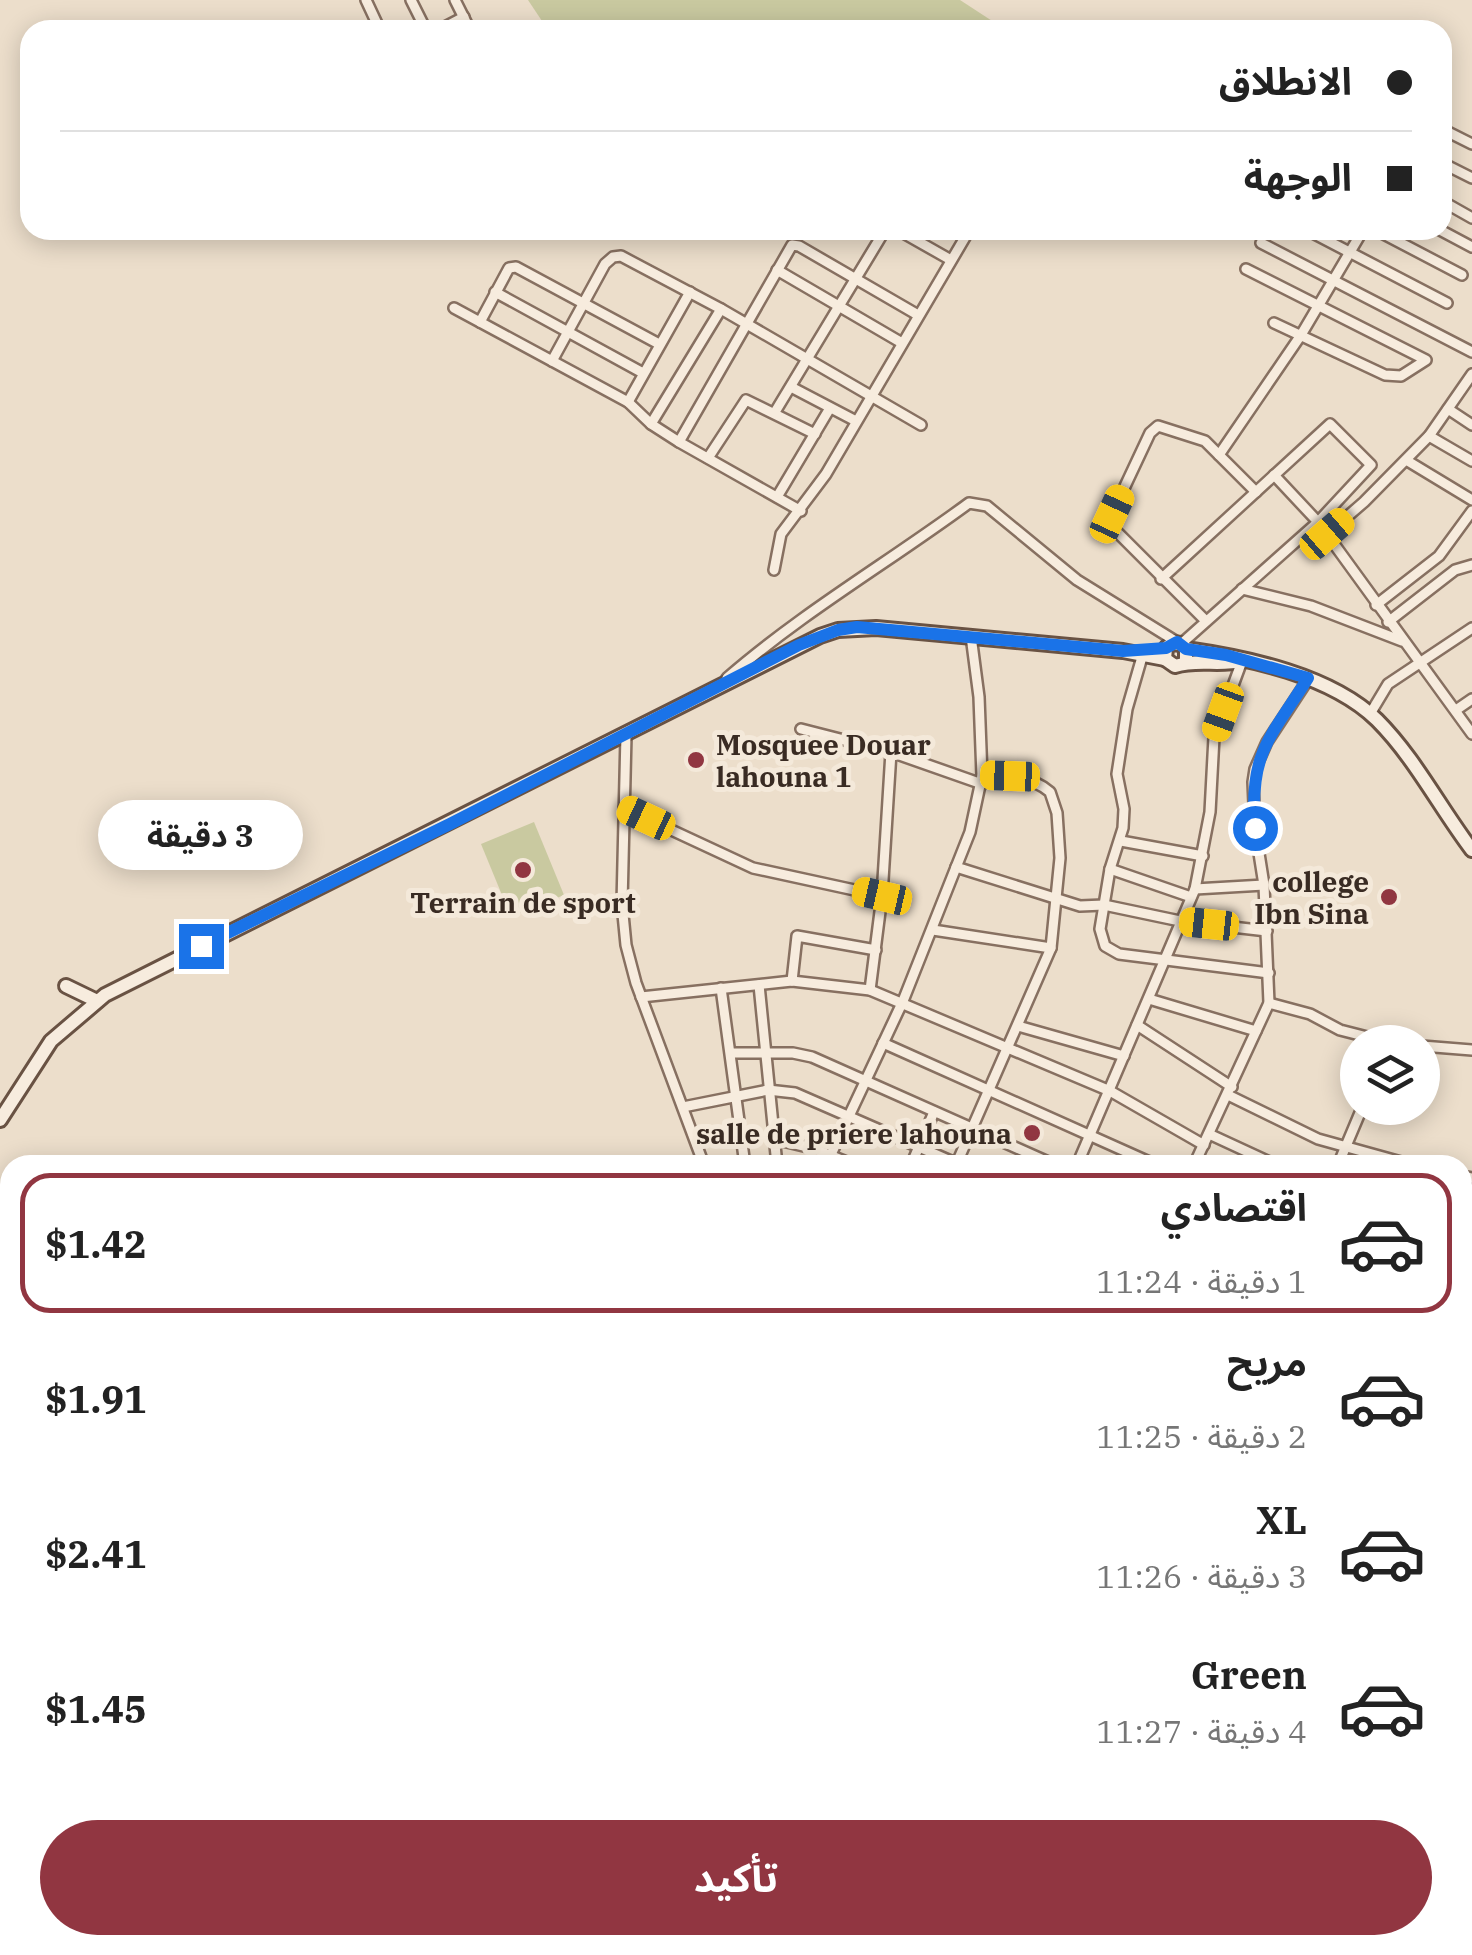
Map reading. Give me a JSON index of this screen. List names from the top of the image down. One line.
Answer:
{"places":["Mosquee Douar lahouna 1","Terrain de sport","college Ibn Sina","salle de priere lahouna"],"page":{"banner":["الانطلاق","الوجهة"],"bubble":"3 دقيقة","list":[{"name":"اقتصادي","note":"1 دقيقة · 11:24","value":"$1.42"},{"name":"مريح","note":"2 دقيقة · 11:25","value":"$1.91"},{"name":"XL","note":"3 دقيقة · 11:26","value":"$2.41"},{"name":"Green","note":"4 دقيقة · 11:27","value":"$1.45"}],"buttons":"تأكيد"}}
